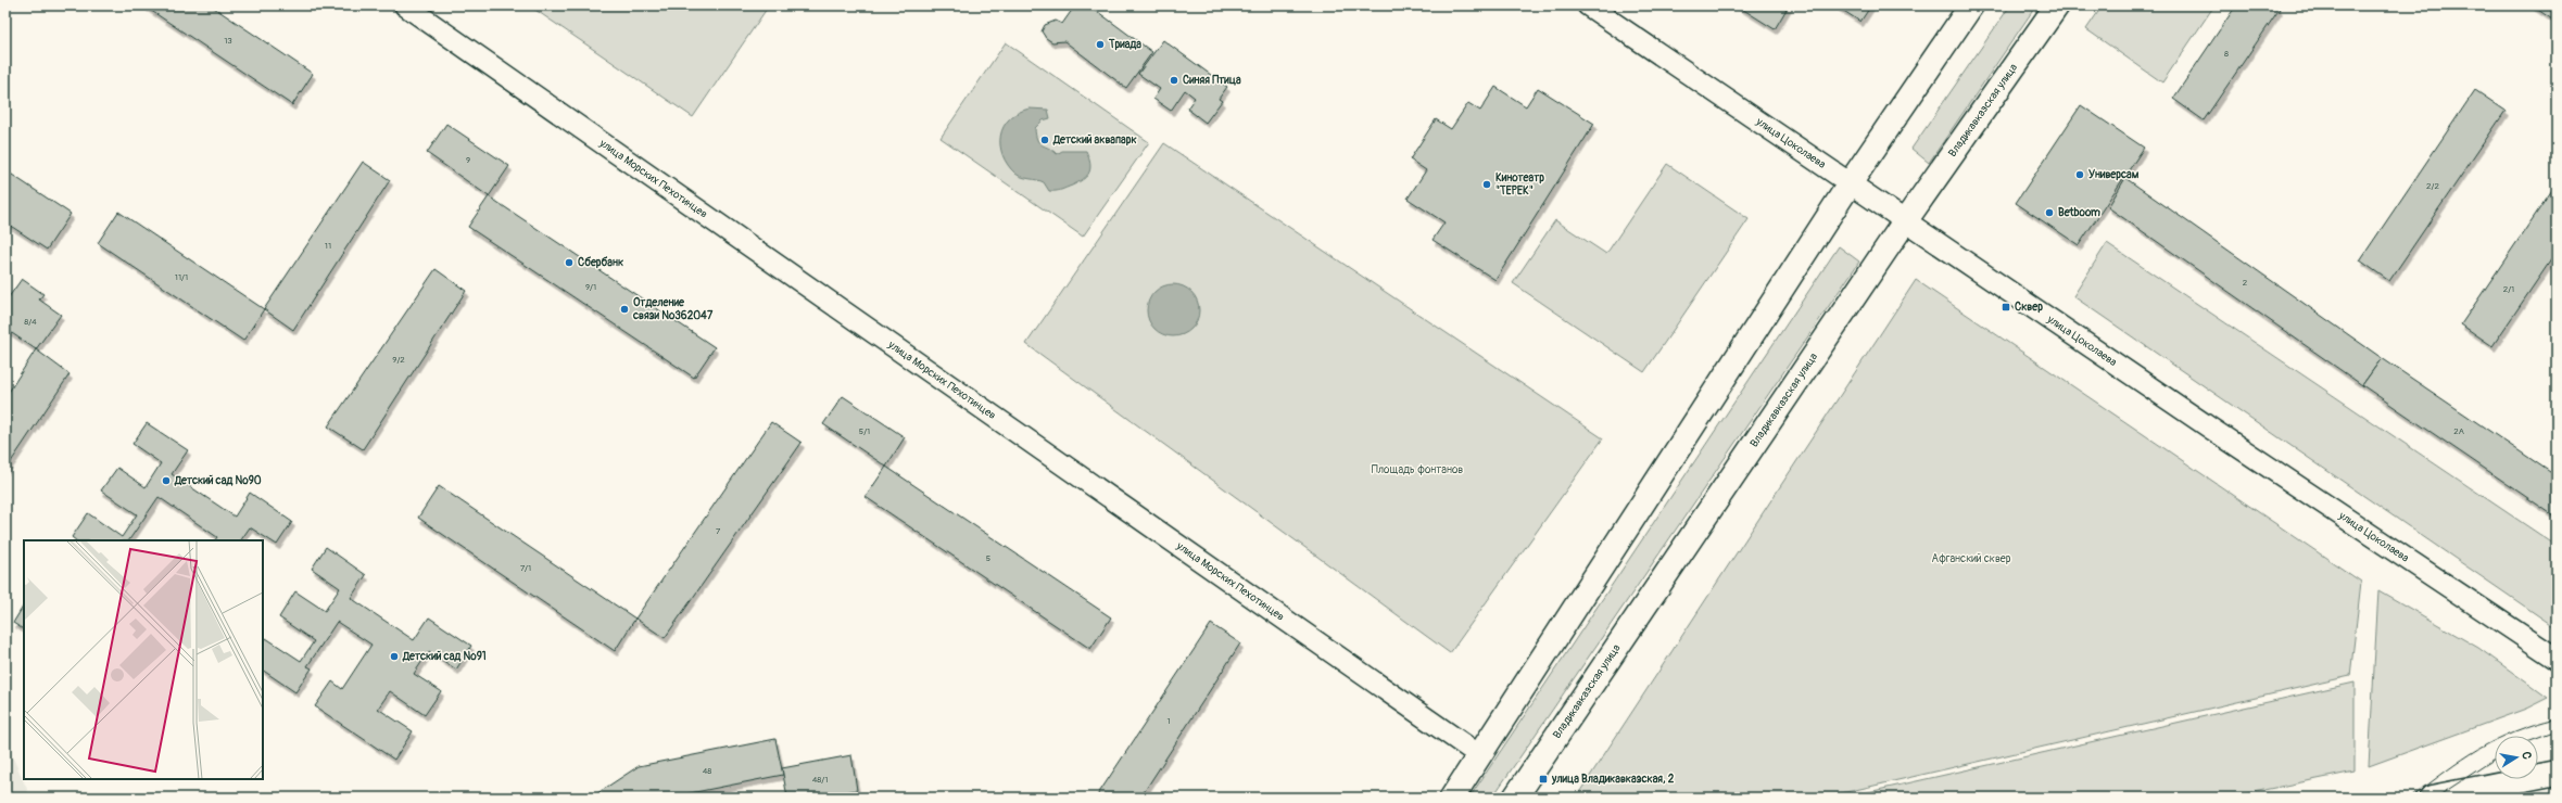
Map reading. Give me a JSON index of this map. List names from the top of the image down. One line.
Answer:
{"streets":{"main road":["Владикавказская улица"],"street":["улица Цоколаева","улица Морских Пехотинцев"]},"crossings":[["Владикавказская улица","улица Цоколаева"]],"parks":["Площадь фонтанов","Афганский сквер"],"places":{"other":["Триада","Синяя Птица","Детский аквапарк","Универсам","Кинотеатр \"ТЕРЕК\"","Betboom","Сбербанк","Отделение связи №362047","Детский сад №90","Детский сад №91"],"transit":["Сквер","улица Владикавказская, 2"]},"house_numbers":["13","8","9","2/2","11","11/1","2","9/1","2/1","8/4","9/2","5/1","2А","7","5","7/1","1","48","48/1"],"north":"right"}
